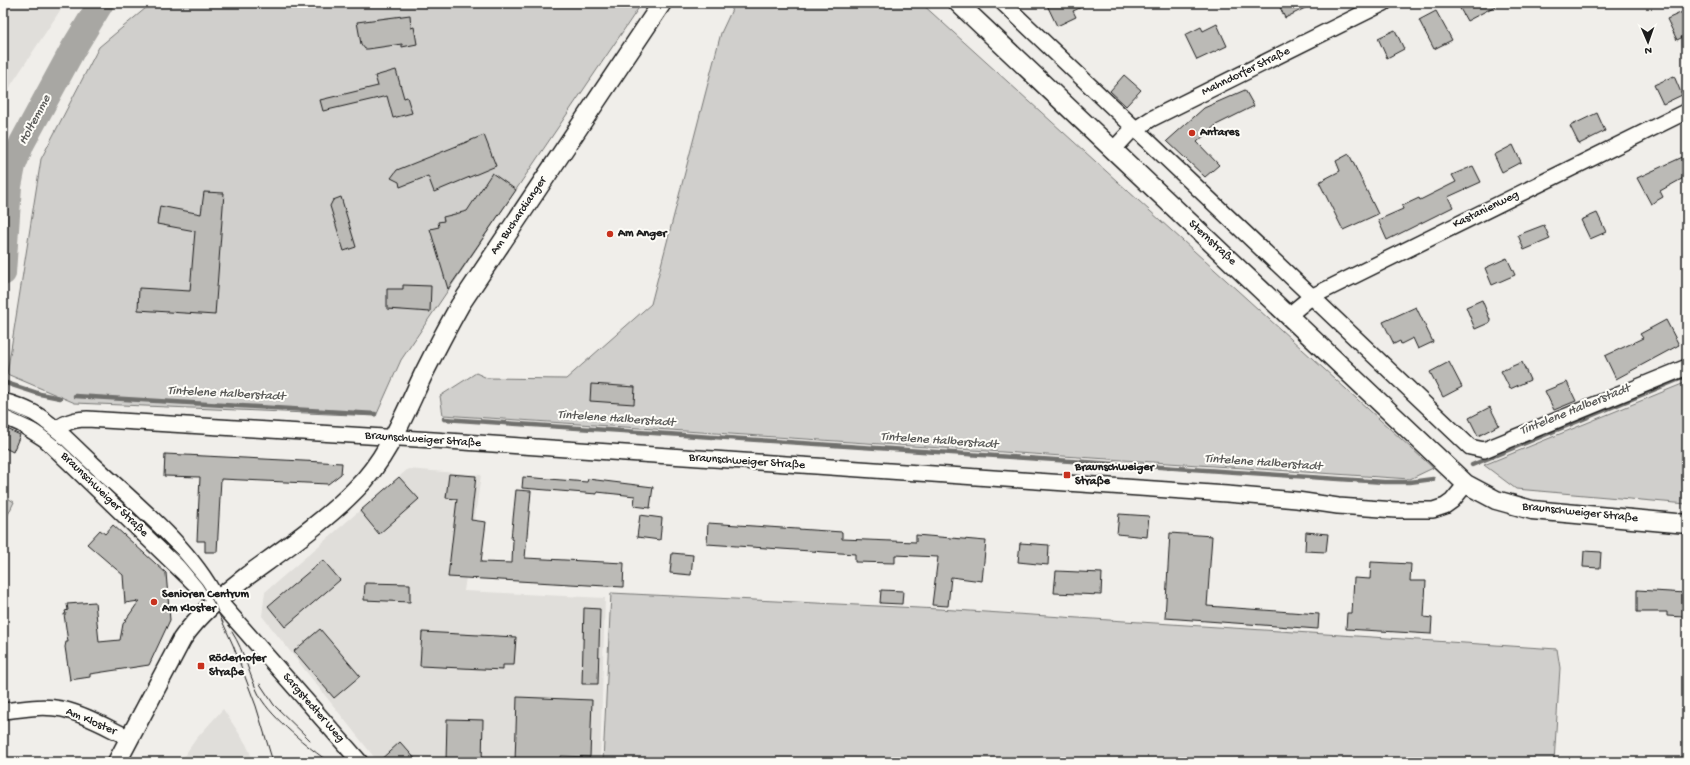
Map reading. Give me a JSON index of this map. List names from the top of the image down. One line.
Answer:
{"streets":{"main road":["Am Buchardianger","Sternstraße","Braunschweiger Straße"],"street":["Mahndorfer Straße","Kastanienweg","Sargstedter Weg","Am Kloster"]},"crossings":[["Mahndorfer Straße","Sternstraße"],["Kastanienweg","Sternstraße"],["Am Buchardianger","Braunschweiger Straße"],["Sternstraße","Braunschweiger Straße"],["Braunschweiger Straße","Sargstedter Weg"]],"water":["Holtemme","Tintelene Halberstadt"],"places":{"other":["Antares","Am Anger","Senioren Centrum Am Kloster"],"transit":["Braunschweiger Straße","Röderhofer Straße"]},"north":"bottom"}
